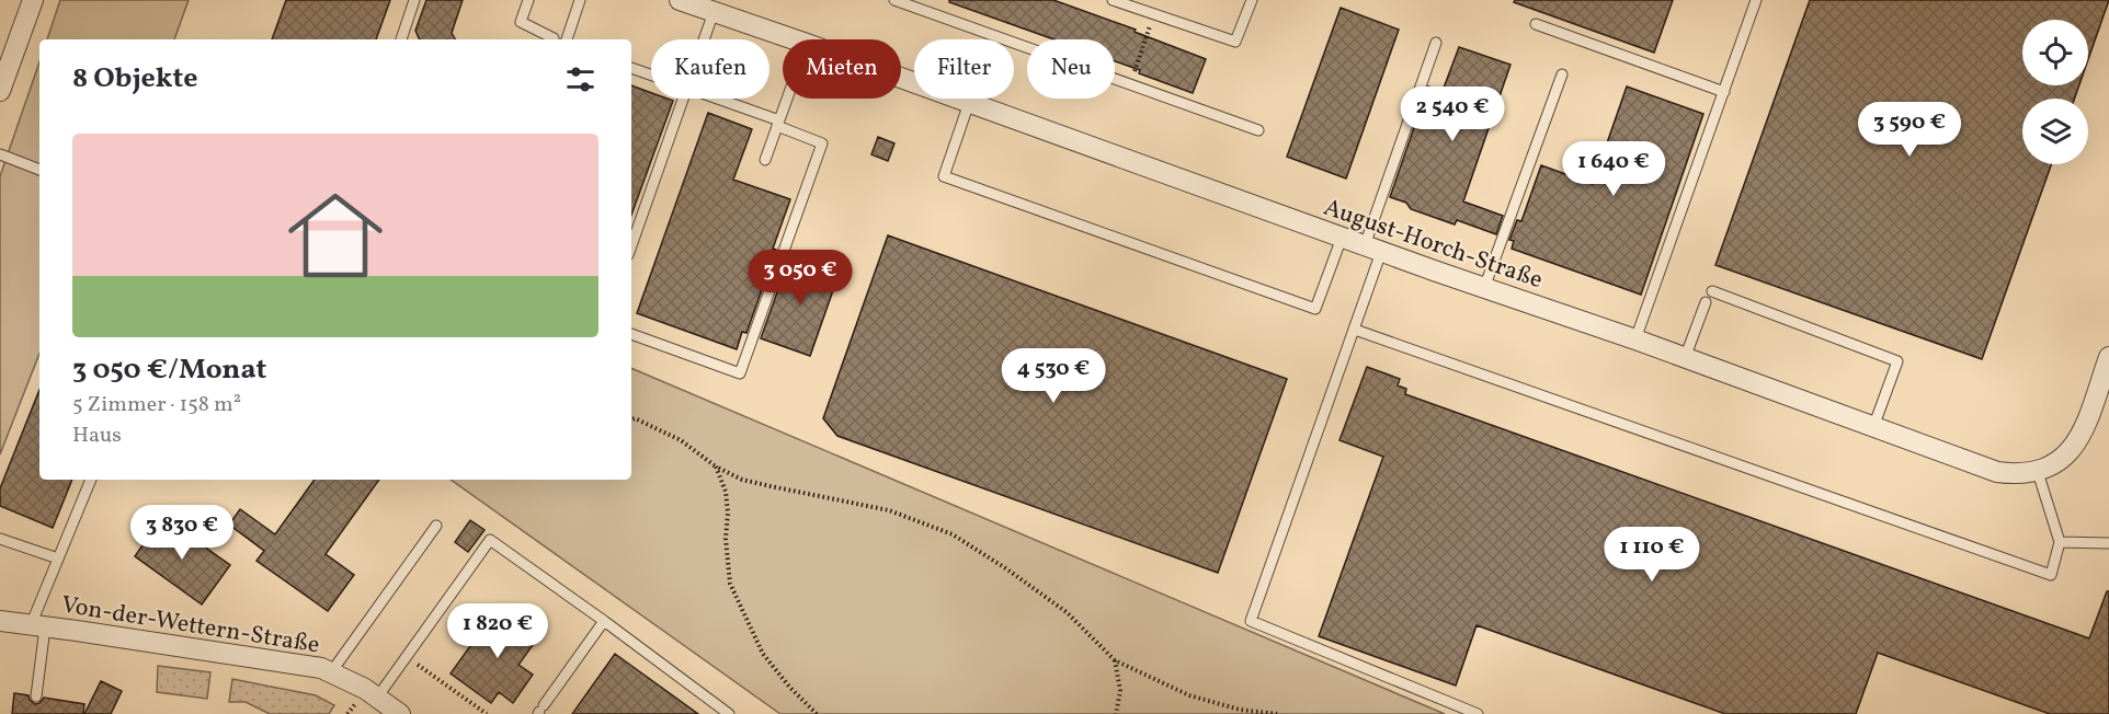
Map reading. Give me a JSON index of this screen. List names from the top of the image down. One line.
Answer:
{"streets":{"street":["August-Horch-Straße","Von-der-Wettern-Straße"]},"page":{"chip":["Kaufen","Mieten","Filter","Neu"],"heading":"8 Objekte","price":["2 540 €","3 590 €","1 640 €","3 050 €","4 530 €","3 830 €","1 110 €","1 820 €"],"list":[{"name":"3 050 €/Monat","note":"5 Zimmer · 158 m² · Haus"}]}}
